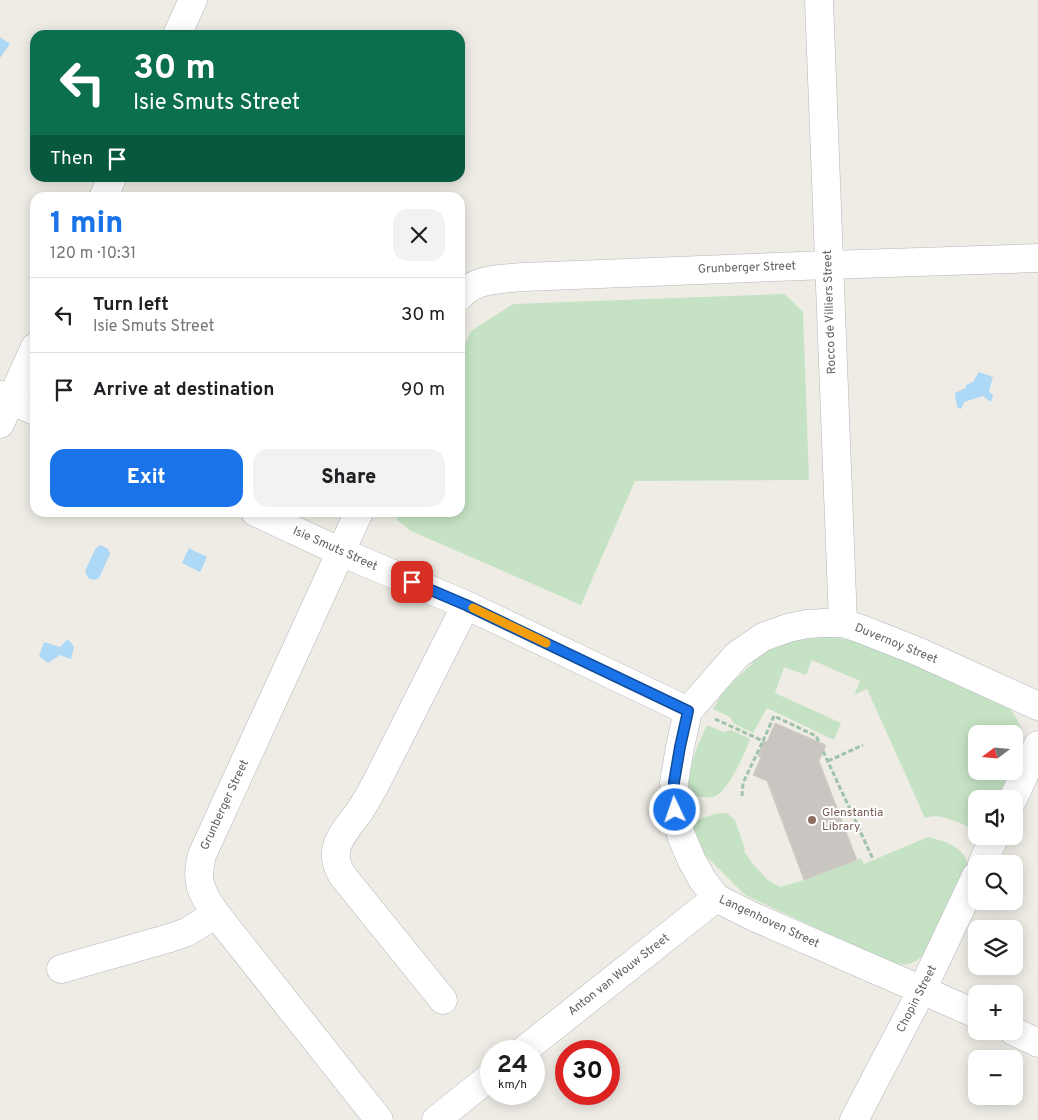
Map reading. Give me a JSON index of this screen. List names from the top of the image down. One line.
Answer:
{"streets":{"street":["Grunberger Street","Rocco de Villiers Street","Isie Smuts Street","Duvernoy Street","Langenhoven Street","Anton van Wouw Street","Chopin Street"]},"crossings":[["Grunberger Street","Rocco de Villiers Street"],["Grunberger Street","Isie Smuts Street"],["Rocco de Villiers Street","Duvernoy Street"],["Isie Smuts Street","Duvernoy Street"],["Isie Smuts Street","Langenhoven Street"],["Duvernoy Street","Langenhoven Street"],["Langenhoven Street","Anton van Wouw Street"],["Langenhoven Street","Chopin Street"]],"places":["Glenstantia Library"],"north":"left","page":{"turn":["30 m","Isie Smuts Street"],"then":"Then","heading":["1 min","120 m · 10:31"],"list":[{"name":"Turn left","note":"Isie Smuts Street","value":"30 m"},{"name":"Arrive at destination","value":"90 m"}],"buttons":["Exit","Share"],"map_buttons":["+","−"],"speed":"24 km/h","limit":"30"}}
